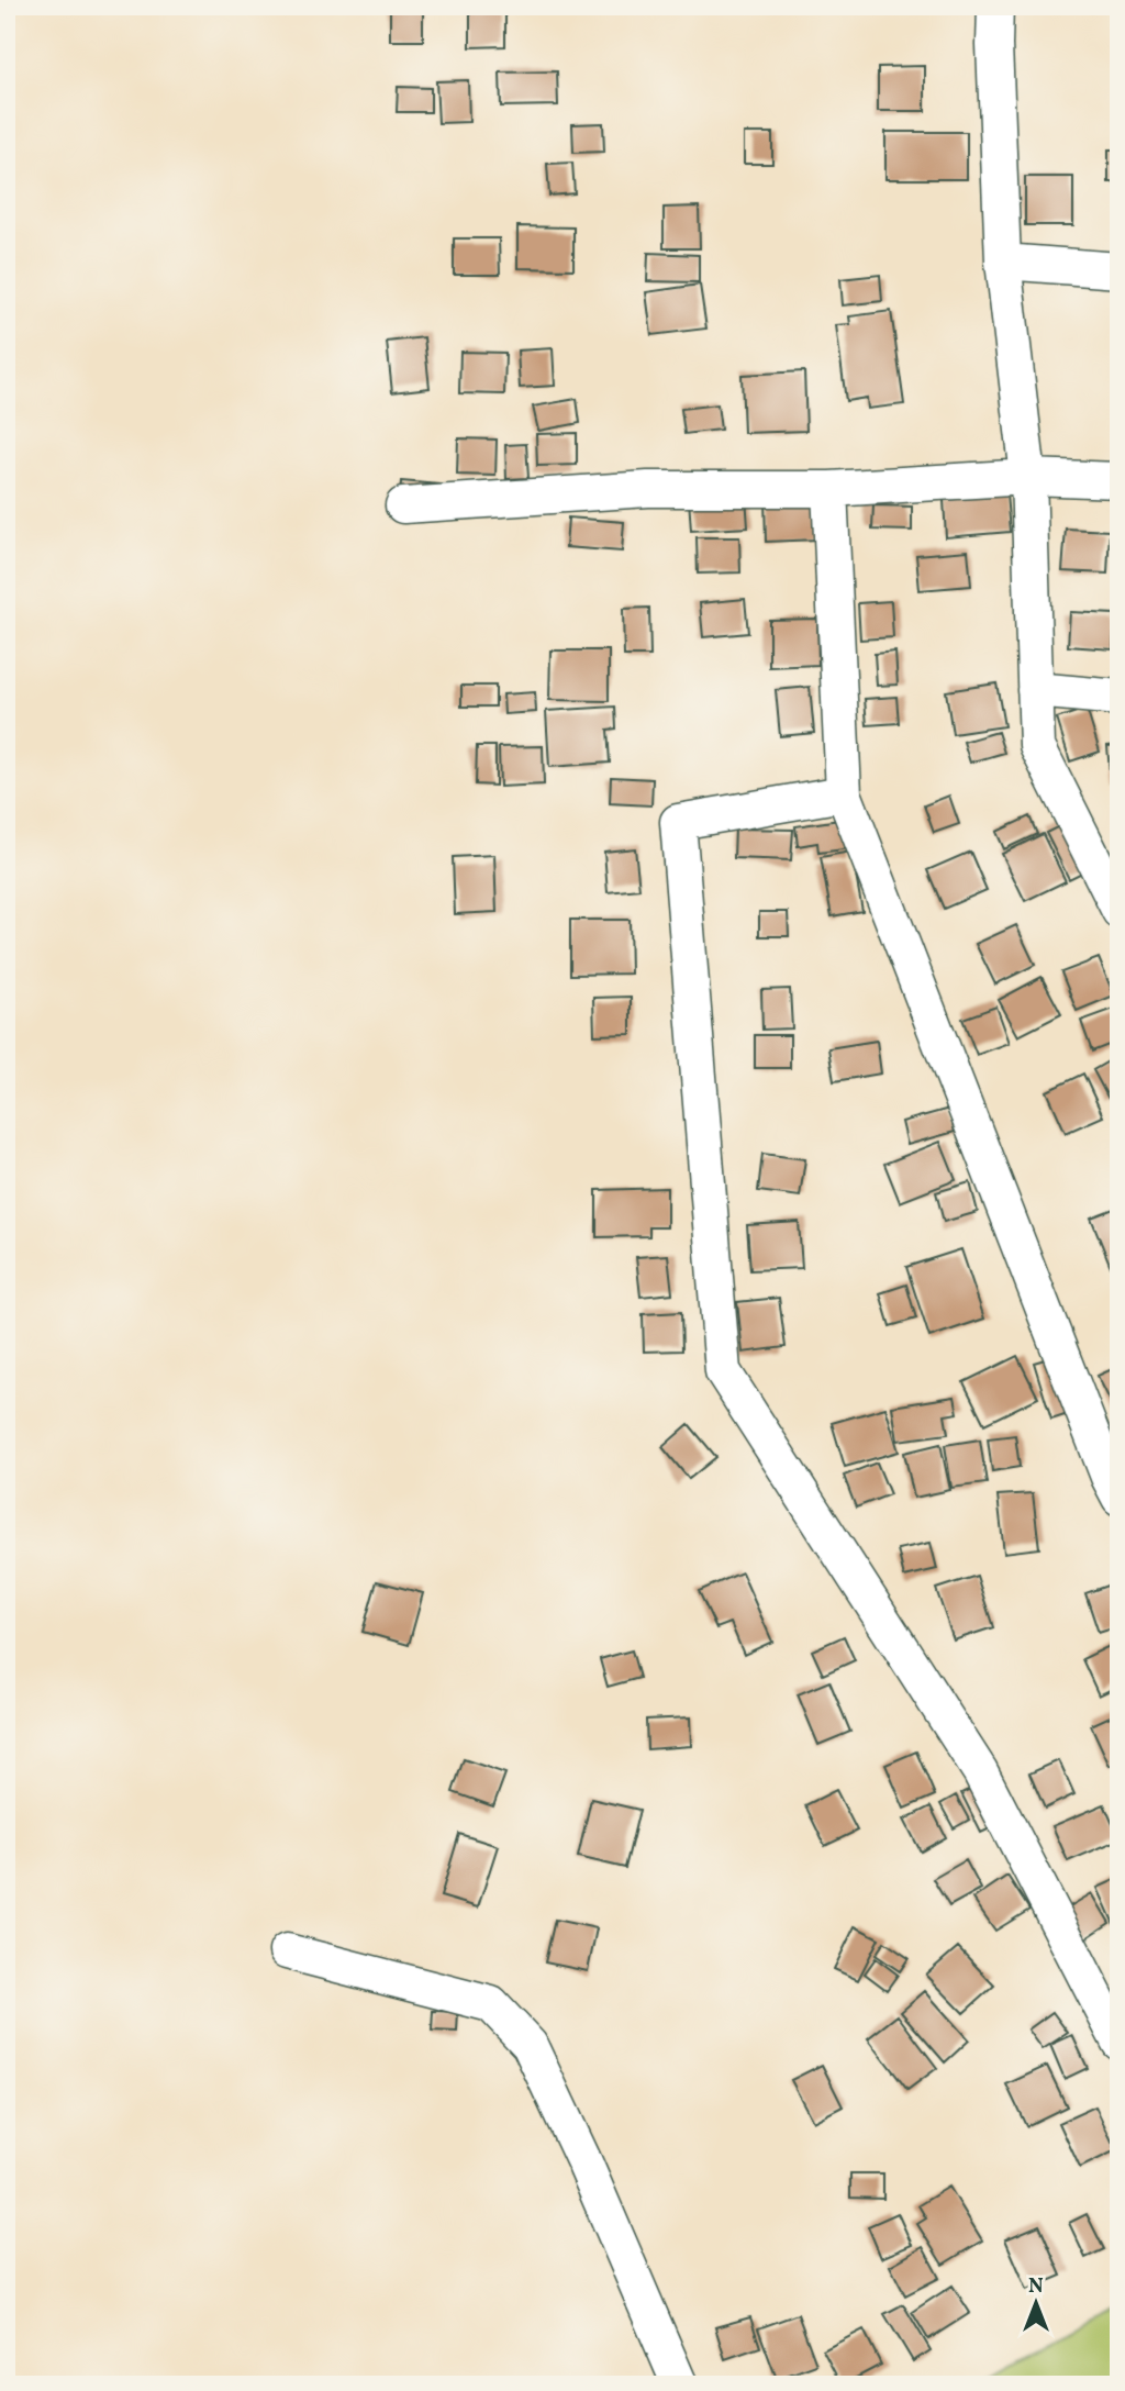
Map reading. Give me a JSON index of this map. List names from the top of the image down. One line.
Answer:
{"north":"top"}
